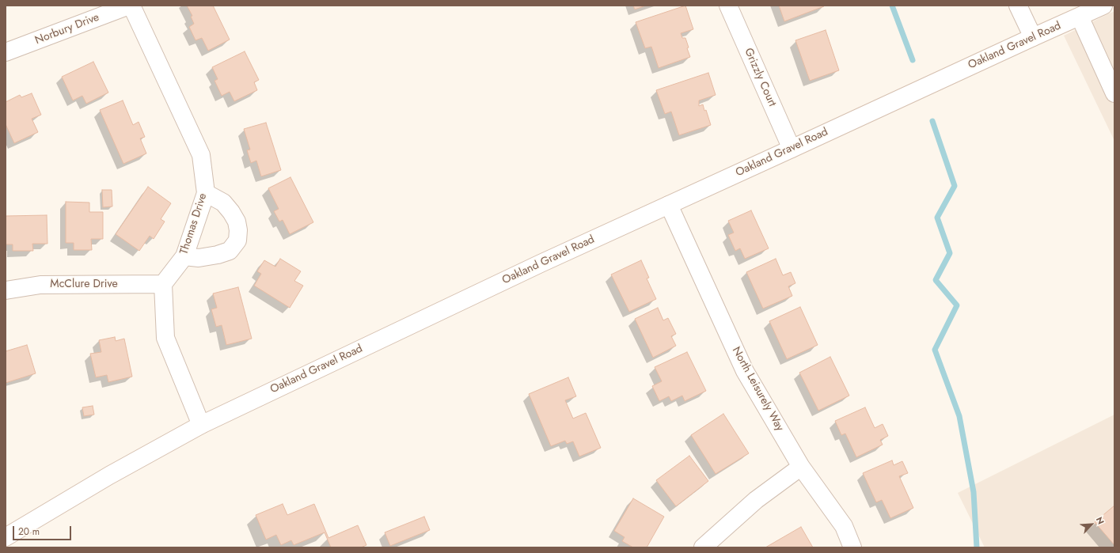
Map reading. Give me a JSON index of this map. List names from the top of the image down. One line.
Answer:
{"streets":{"street":["Norbury Drive","Oakland Gravel Road","Grizzly Court","Thomas Drive","McClure Drive","North Leisurely Way"]},"crossings":[["Norbury Drive","Thomas Drive"],["Oakland Gravel Road","Grizzly Court"],["Oakland Gravel Road","North Leisurely Way"],["Thomas Drive","McClure Drive"]],"scale_bar":"20 m","north":"top right"}
